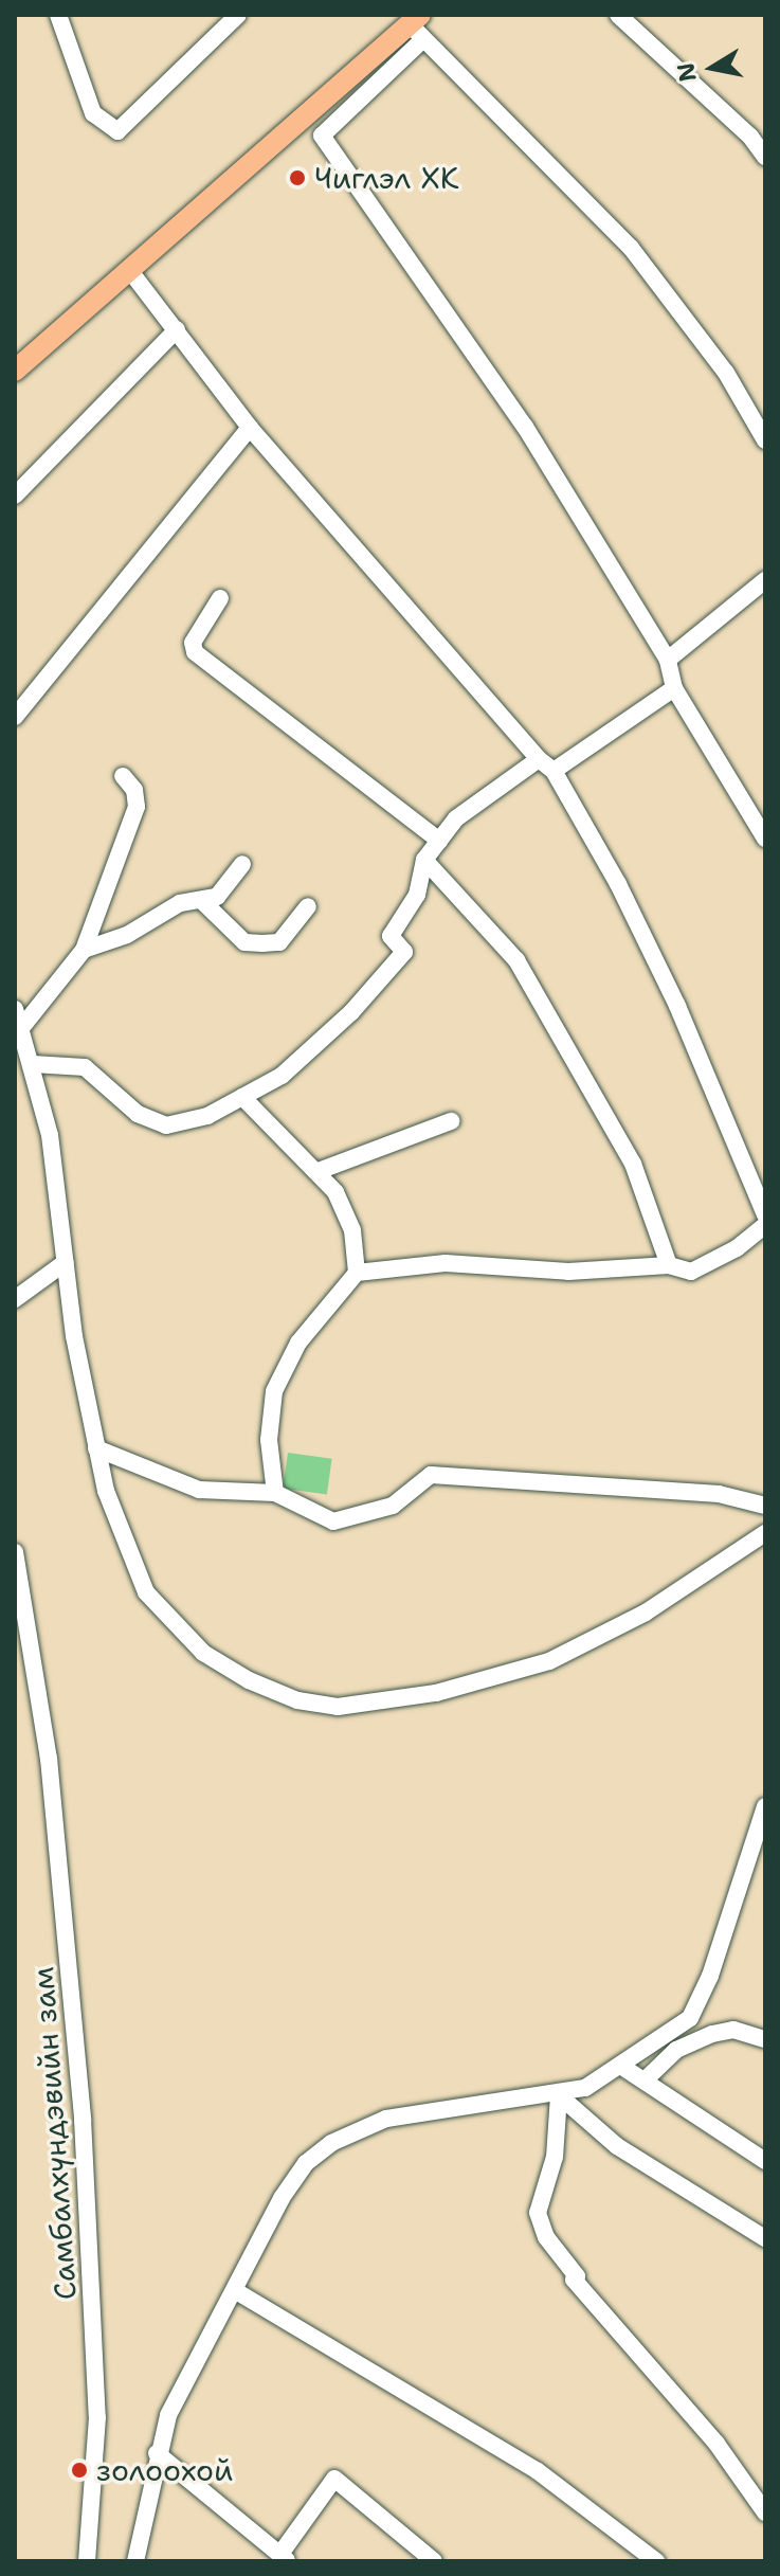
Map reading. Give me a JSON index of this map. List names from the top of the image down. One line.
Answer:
{"streets":{"street":["Самбалхүндэвийн зам"]},"places":["Чиглэл ХК","золоохой"],"north":"left"}
